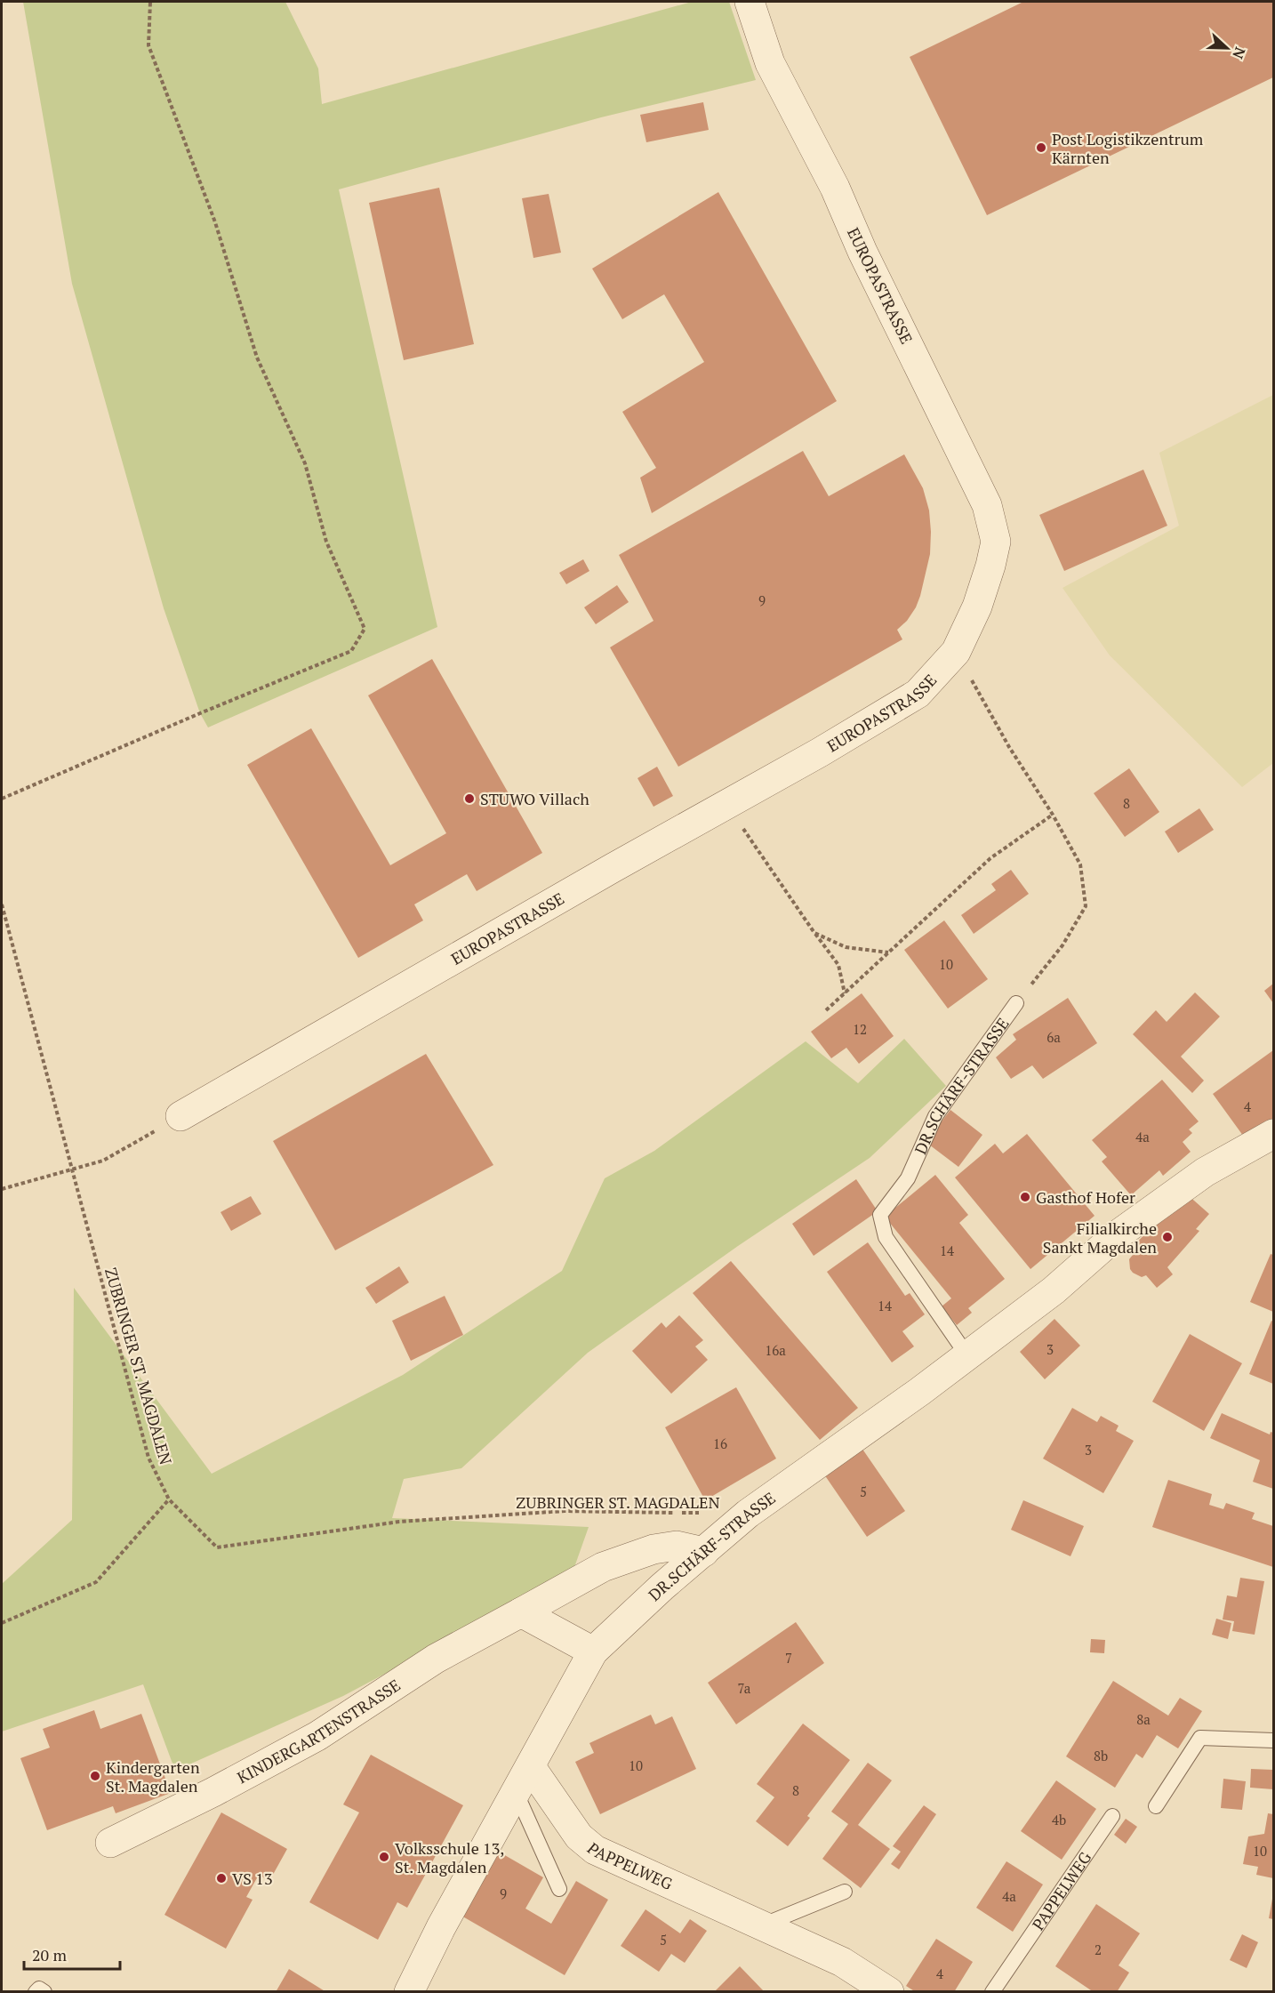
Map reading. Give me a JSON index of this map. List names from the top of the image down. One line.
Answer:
{"streets":{"street":["EUROPASTRASSE","DR.SCHÄRF-STRASSE","KINDERGARTENSTRASSE","PAPPELWEG"],"path":["ZUBRINGER ST. MAGDALEN"]},"crossings":[["EUROPASTRASSE","DR.SCHÄRF-STRASSE"],["DR.SCHÄRF-STRASSE","ZUBRINGER ST. MAGDALEN"],["DR.SCHÄRF-STRASSE","KINDERGARTENSTRASSE"],["DR.SCHÄRF-STRASSE","PAPPELWEG"]],"places":["Post Logistikzentrum Kärnten","STUWO Villach","Gasthof Hofer","Filialkirche Sankt Magdalen","Kindergarten St. Magdalen","Volksschule 13, St. Magdalen","VS 13"],"house_numbers":["9","8","10","12","6a","4","4a","14","14","3","16a","16","3","5","7","7a","8a","8b","10","8","4b","10","9","4a","5","2","4"],"scale_bar":"20 m","north":"right"}
